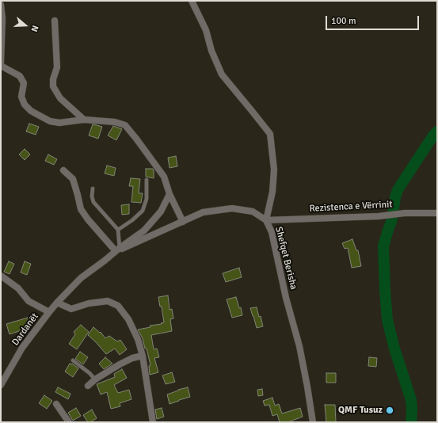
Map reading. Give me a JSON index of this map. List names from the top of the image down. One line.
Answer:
{"streets":{"street":["Rezistenca e Vërrinit","Shefqet Berisha","Dardanët"]},"crossings":[["Rezistenca e Vërrinit","Shefqet Berisha"],["Shefqet Berisha","Dardanët"]],"places":["QMF Tusuz"],"scale_bar":"100 m","north":"right"}
